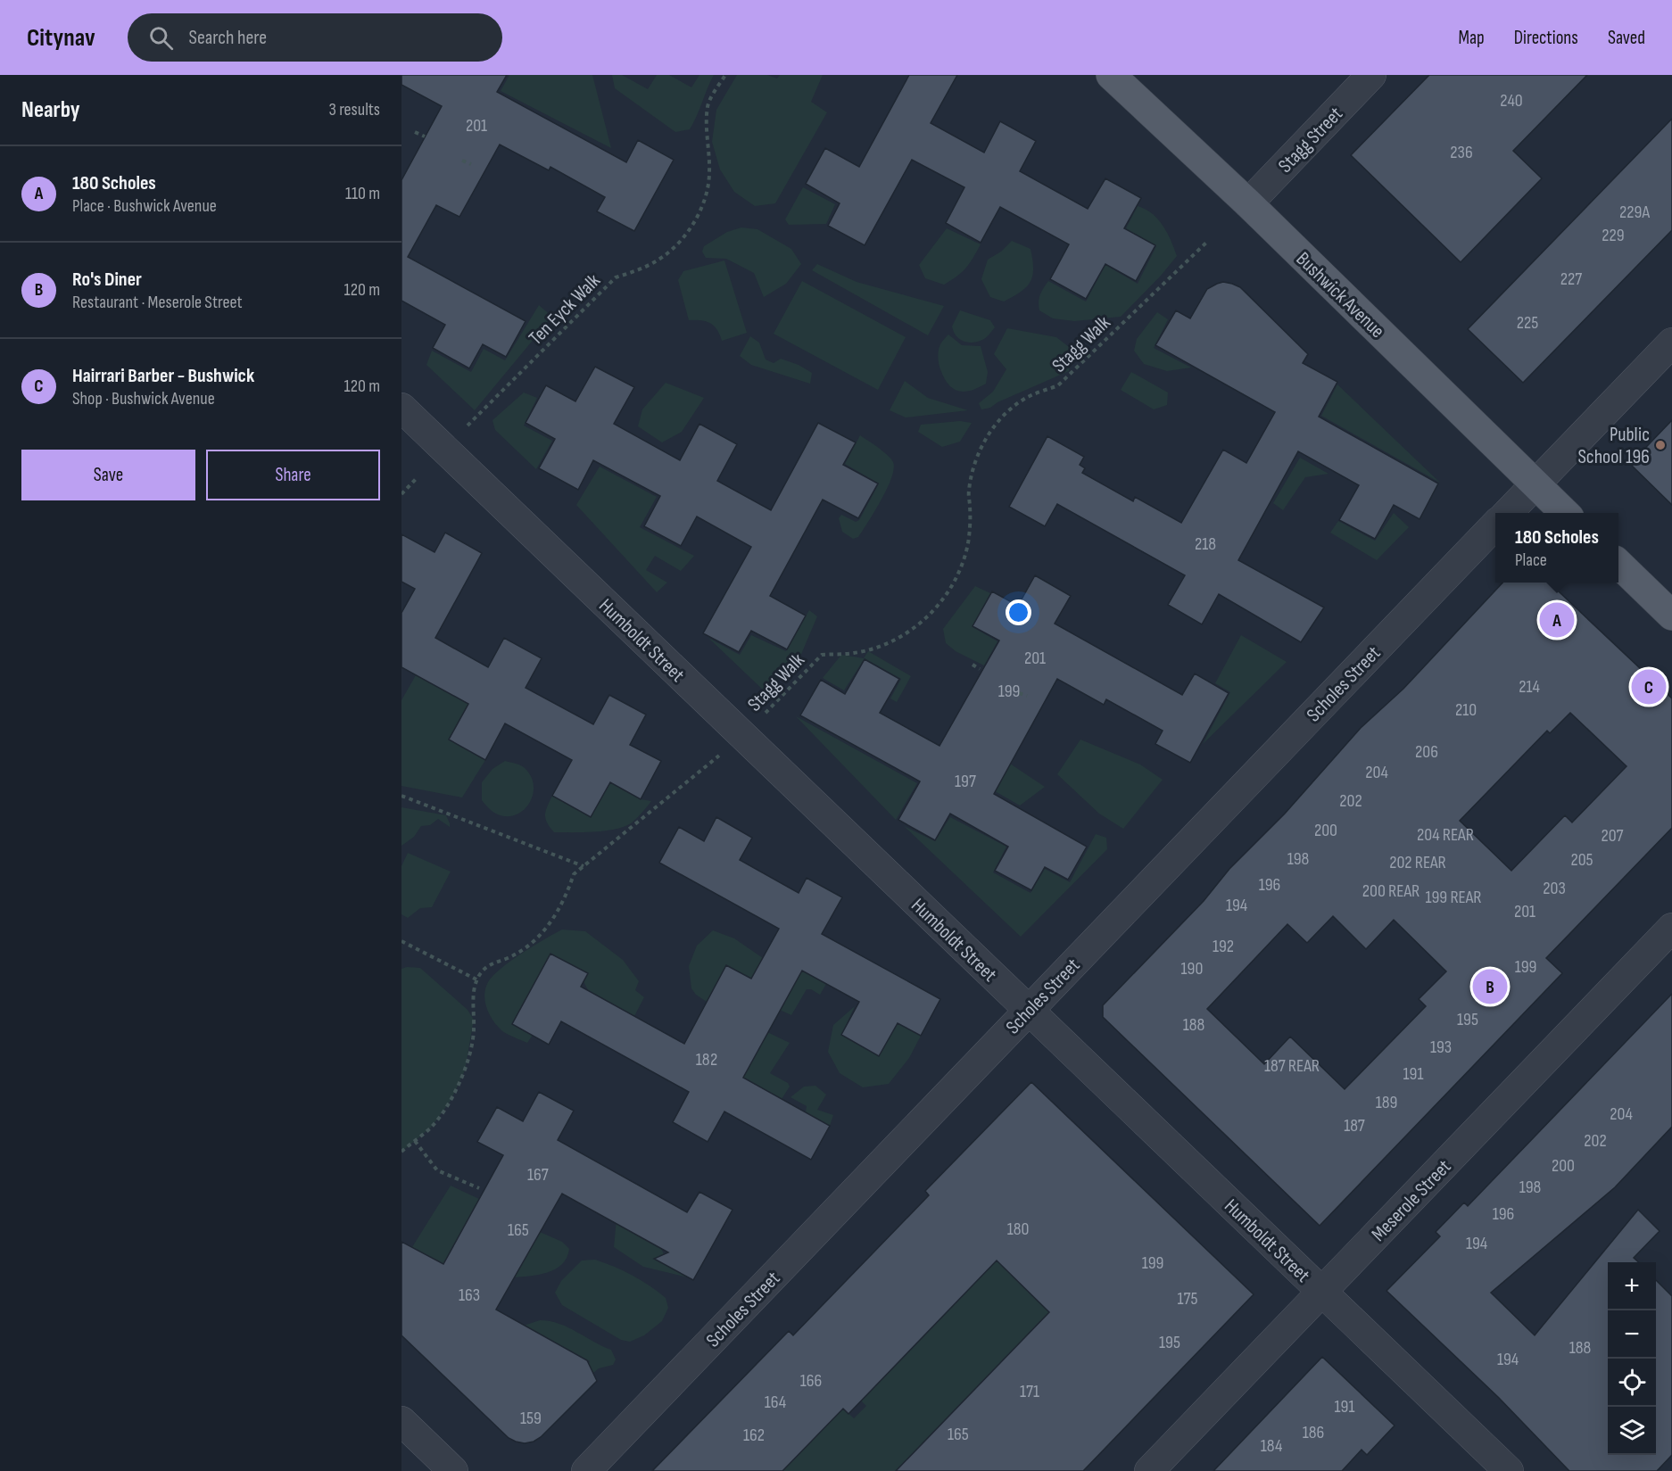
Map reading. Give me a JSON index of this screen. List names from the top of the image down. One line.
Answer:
{"streets":{"main road":["Bushwick Avenue"],"street":["Stagg Street","Humboldt Street","Scholes Street","Meserole Street"],"path":["Ten Eyck Walk","Stagg Walk"]},"crossings":[["Stagg Street","Bushwick Avenue"],["Stagg Walk","Humboldt Street"],["Humboldt Street","Scholes Street"],["Humboldt Street","Meserole Street"]],"places":["Public School 196"],"house_numbers":["240","201","236","229A","229","227","225","218","201","214","199","210","206","204","197","202","200","204 REAR","207","198","205","202 REAR","196","203","200 REAR","199 REAR","194","201","192","199","190","195","188","193","182","187 REAR","191","189","204","187","202","200","167","198","196","180","165","194","199","163","175","195","188","194","166","171","164","191","159","186","165","162","184"],"page":{"header":"Citynav","search":"Search here","nav":["Map","Directions","Saved"],"heading":["Nearby","3 results"],"list":[{"mark":"A","name":"180 Scholes","note":"Place · Bushwick Avenue","value":"110 m"},{"mark":"B","name":"Ro's Diner","note":"Restaurant · Meserole Street","value":"120 m"},{"mark":"C","name":"Hairrari Barber - Bushwick","note":"Shop · Bushwick Avenue","value":"120 m"}],"buttons":["Save","Share"],"popup":["180 Scholes","Place"],"pins":["A","C","B"],"map_buttons":["+","−"]}}
